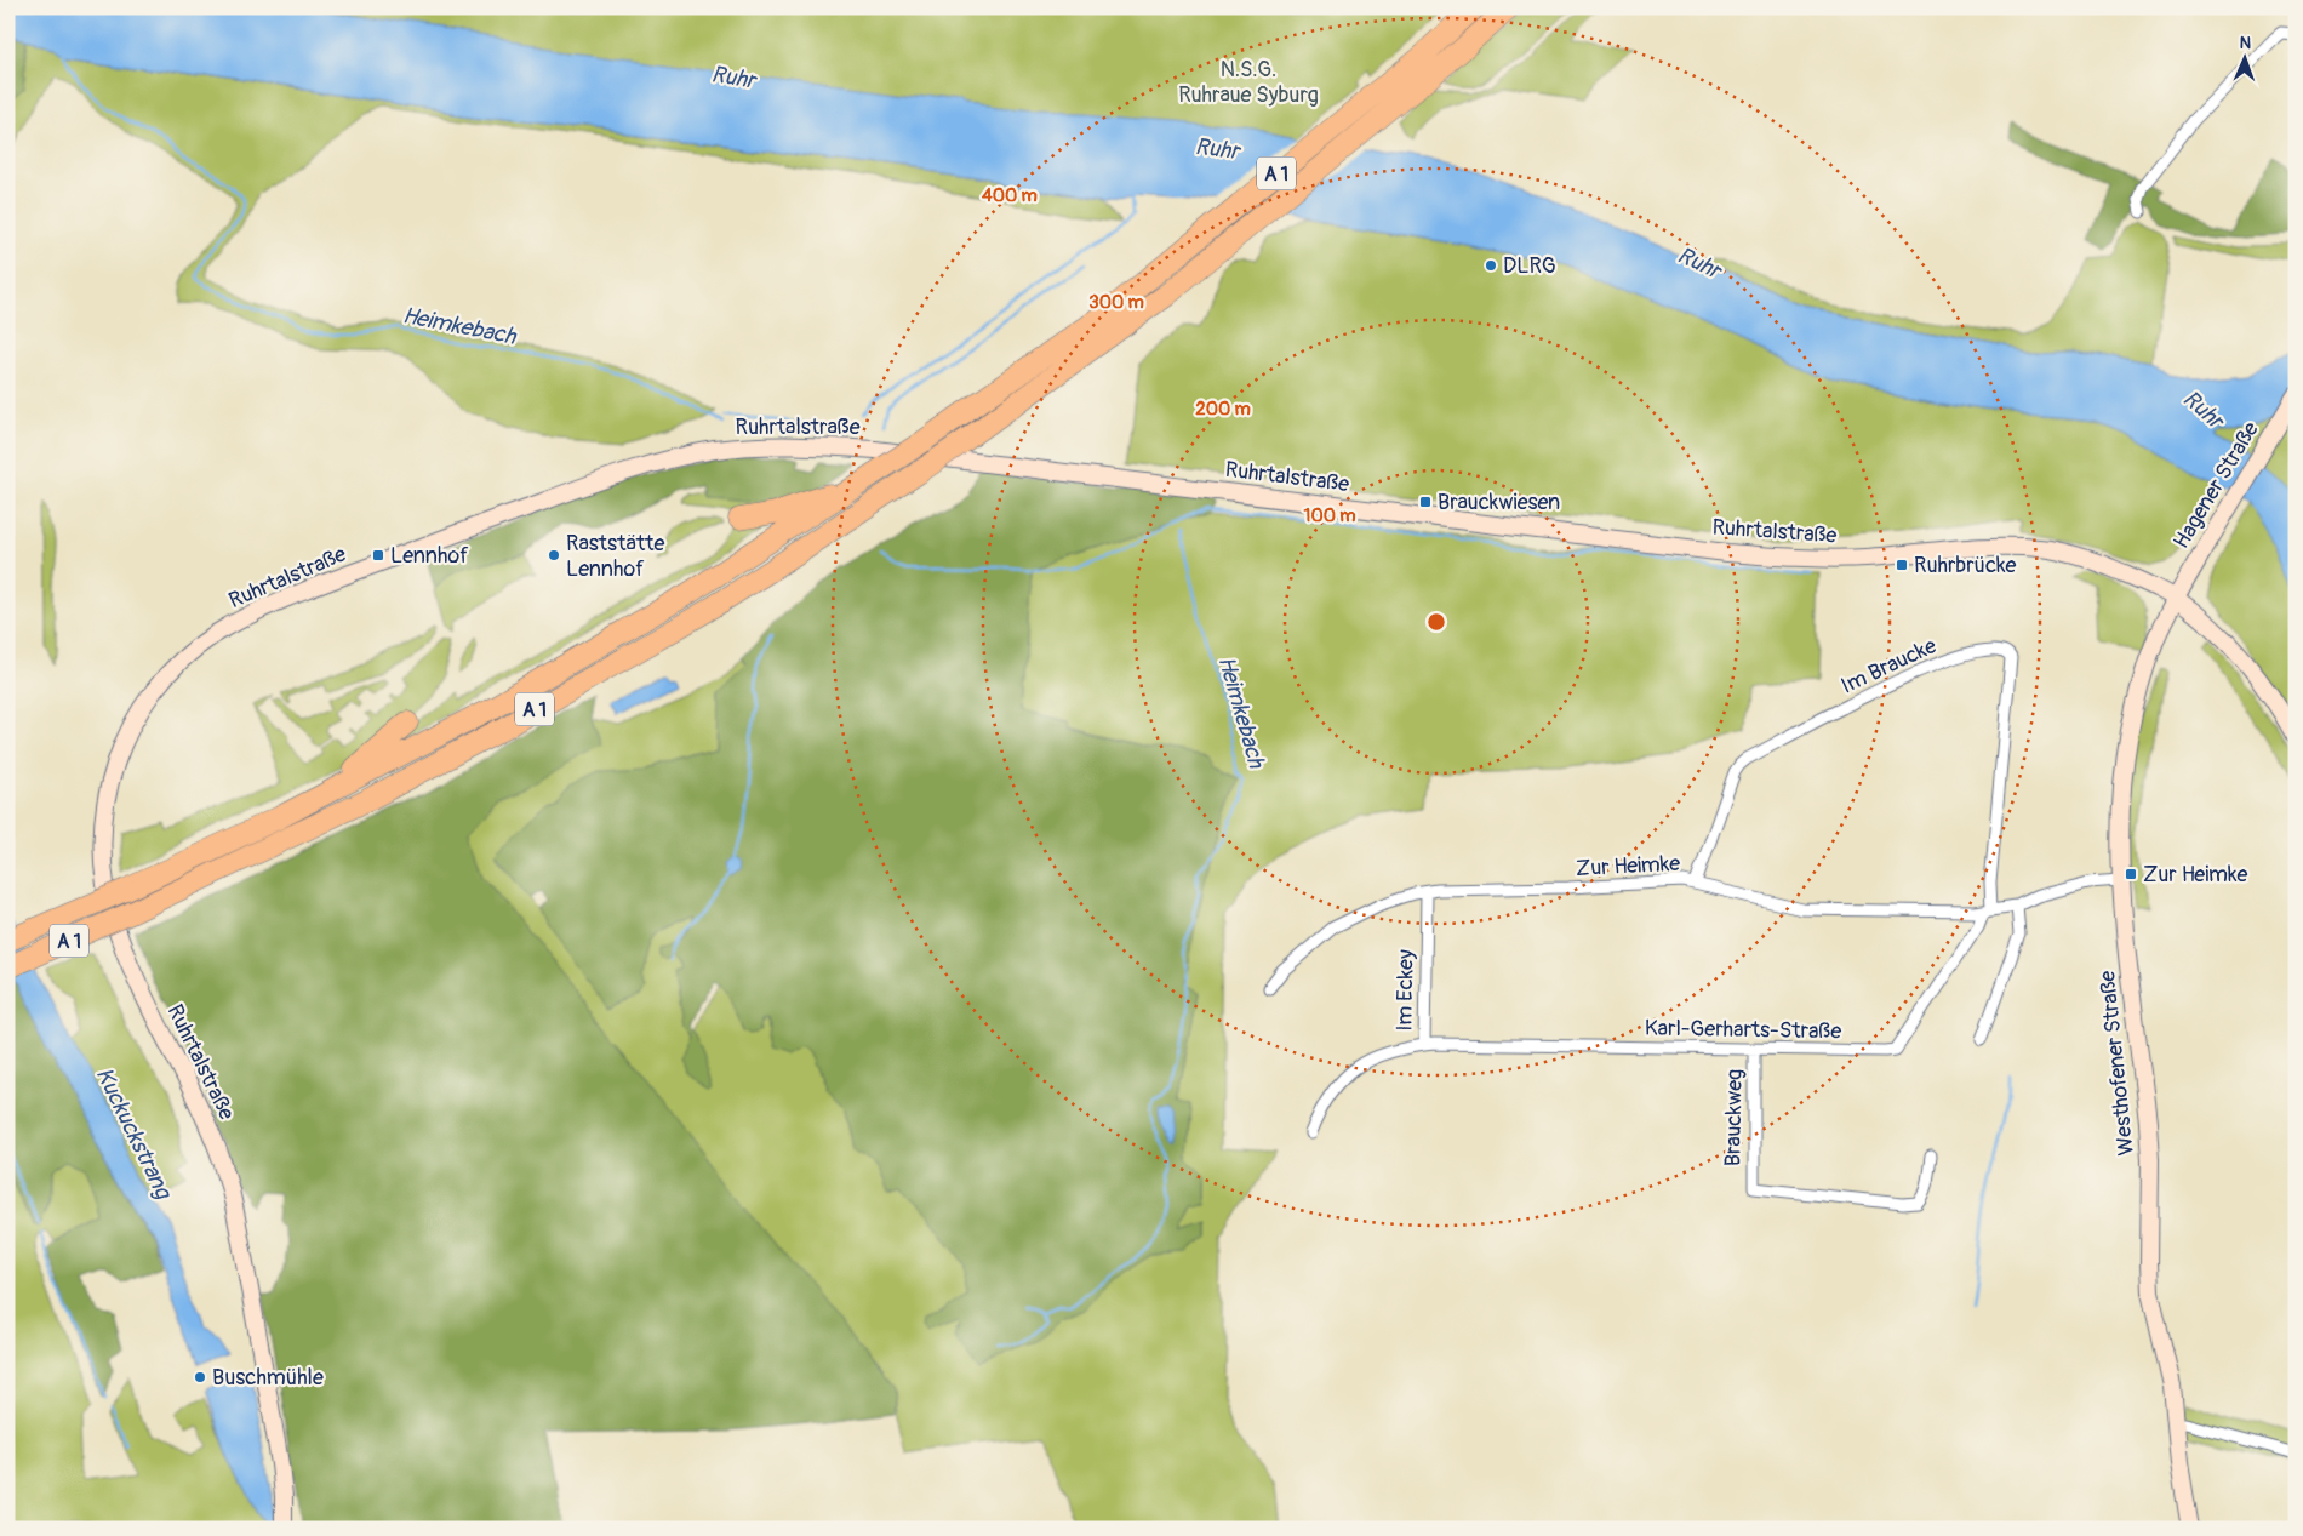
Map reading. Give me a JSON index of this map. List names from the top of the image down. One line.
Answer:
{"streets":{"highway":["A 1"],"main road":["Ruhrtalstraße","Hagener Straße","Westhofener Straße"],"street":["Im Braucke","Zur Heimke","Im Eckey","Karl-Gerharts-Straße","Brauckweg"]},"crossings":[["Ruhrtalstraße","Hagener Straße"],["Ruhrtalstraße","Westhofener Straße"],["Hagener Straße","Westhofener Straße"],["Im Braucke","Zur Heimke"],["Im Braucke","Karl-Gerharts-Straße"],["Zur Heimke","Im Eckey"],["Zur Heimke","Karl-Gerharts-Straße"],["Zur Heimke","Westhofener Straße"],["Im Eckey","Karl-Gerharts-Straße"],["Karl-Gerharts-Straße","Brauckweg"]],"water":["Ruhr","Heimkebach","Kuckuckstrang"],"parks":["N.S.G. Ruhraue Syburg"],"places":{"other":["DLRG","Raststätte Lennhof","Buschmühle"],"transit":["Brauckwiesen","Lennhof","Ruhrbrücke","Zur Heimke"]},"north":"top","rings":["400 m","300 m","200 m","100 m"]}
